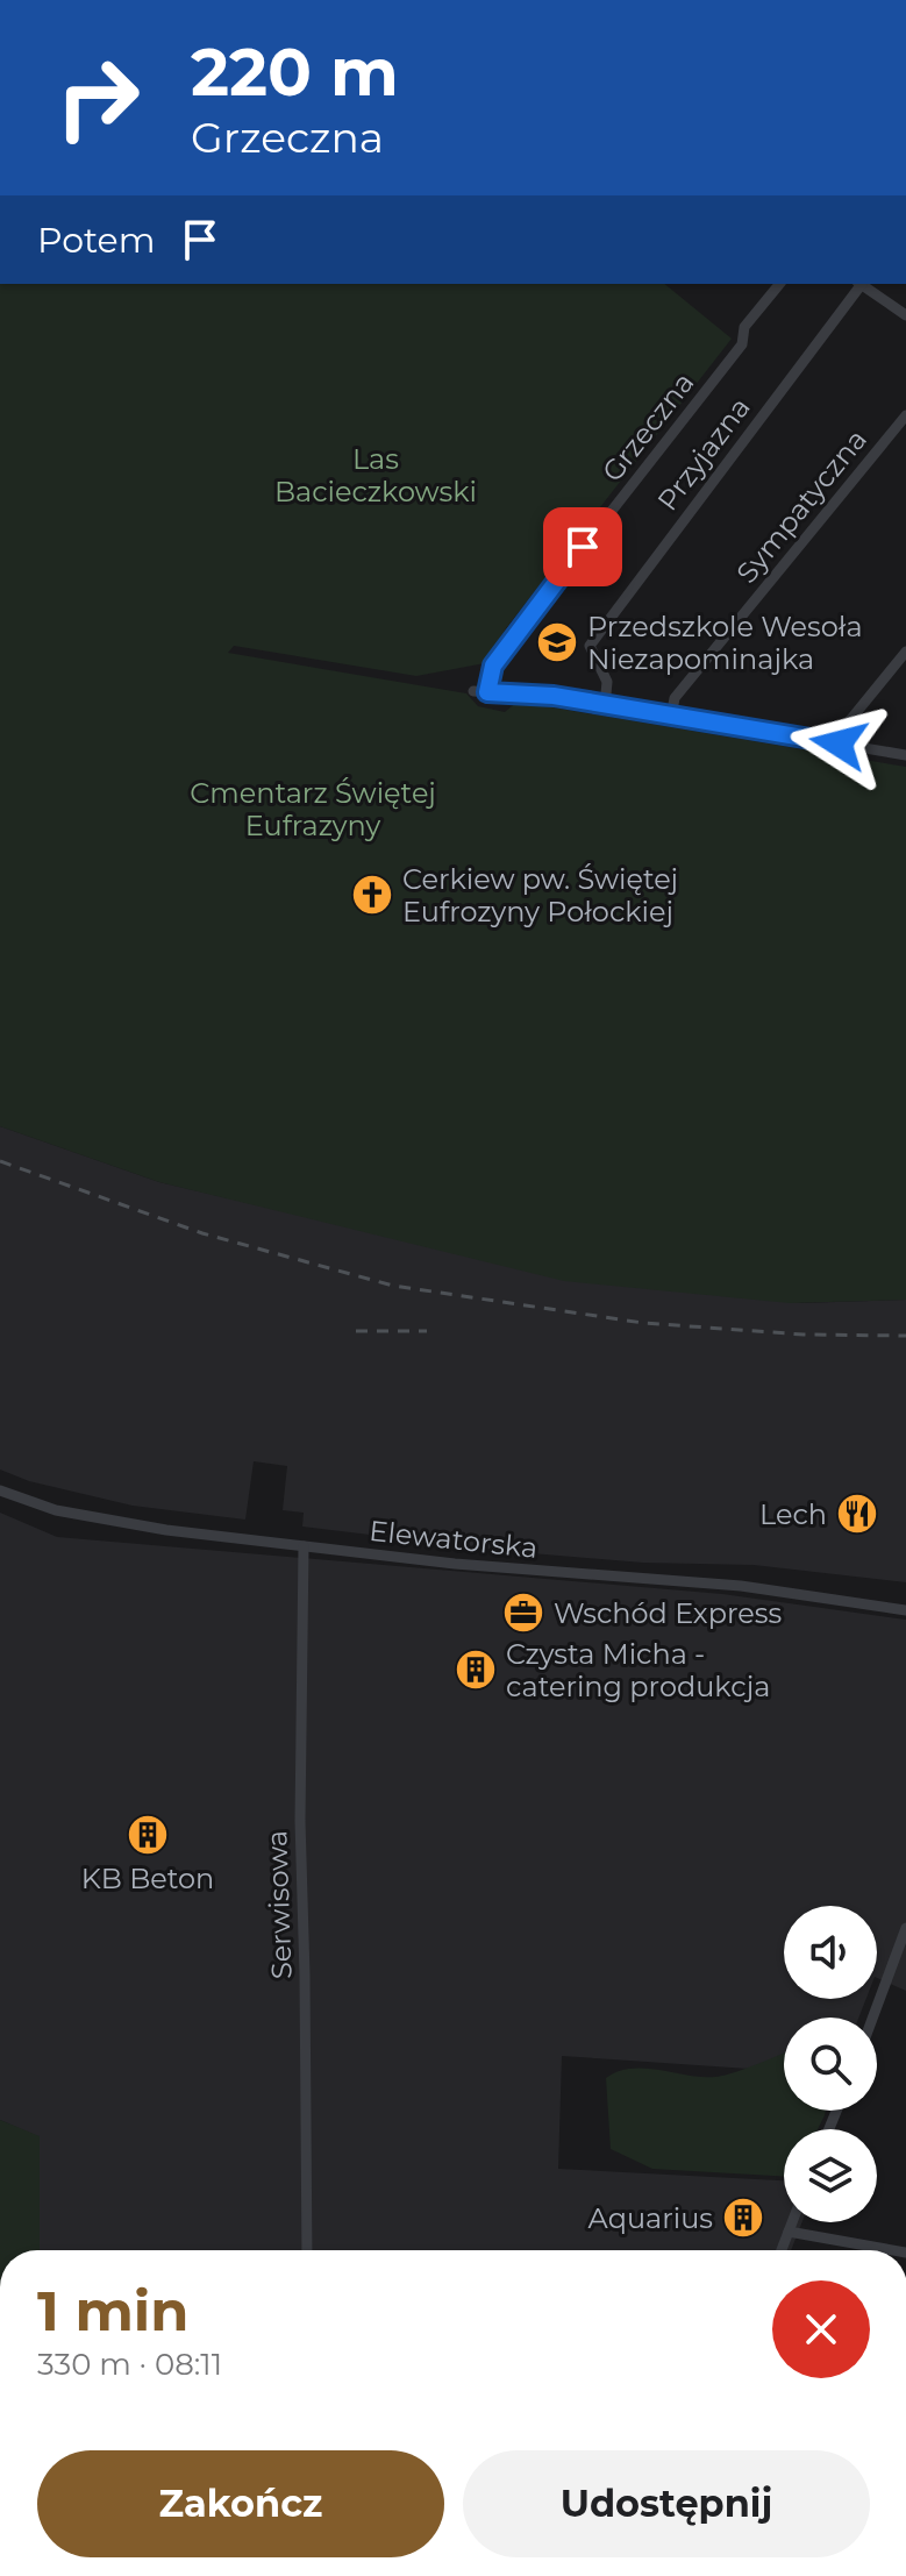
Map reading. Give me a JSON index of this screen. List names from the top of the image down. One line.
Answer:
{"streets":{"street":["Grzeczna","Przyjazna","Sympatyczna","Elewatorska","Serwisowa"]},"crossings":[["Elewatorska","Serwisowa"]],"parks":["Las Bacieczkowski","Cmentarz Świętej Eufrazyny"],"places":{"school or university":["Przedszkole Wesoła Niezapominajka"],"church":["Cerkiew pw. Świętej Eufrozyny Połockiej"],"restaurant":["Lech"],"office":["Wschód Express"],"building":["Czysta Micha - catering produkcja","KB Beton","Aquarius"]},"page":{"turn":["220 m","Grzeczna"],"then":"Potem","heading":["1 min","330 m · 08:11"],"buttons":["Zakończ","Udostępnij"]}}
